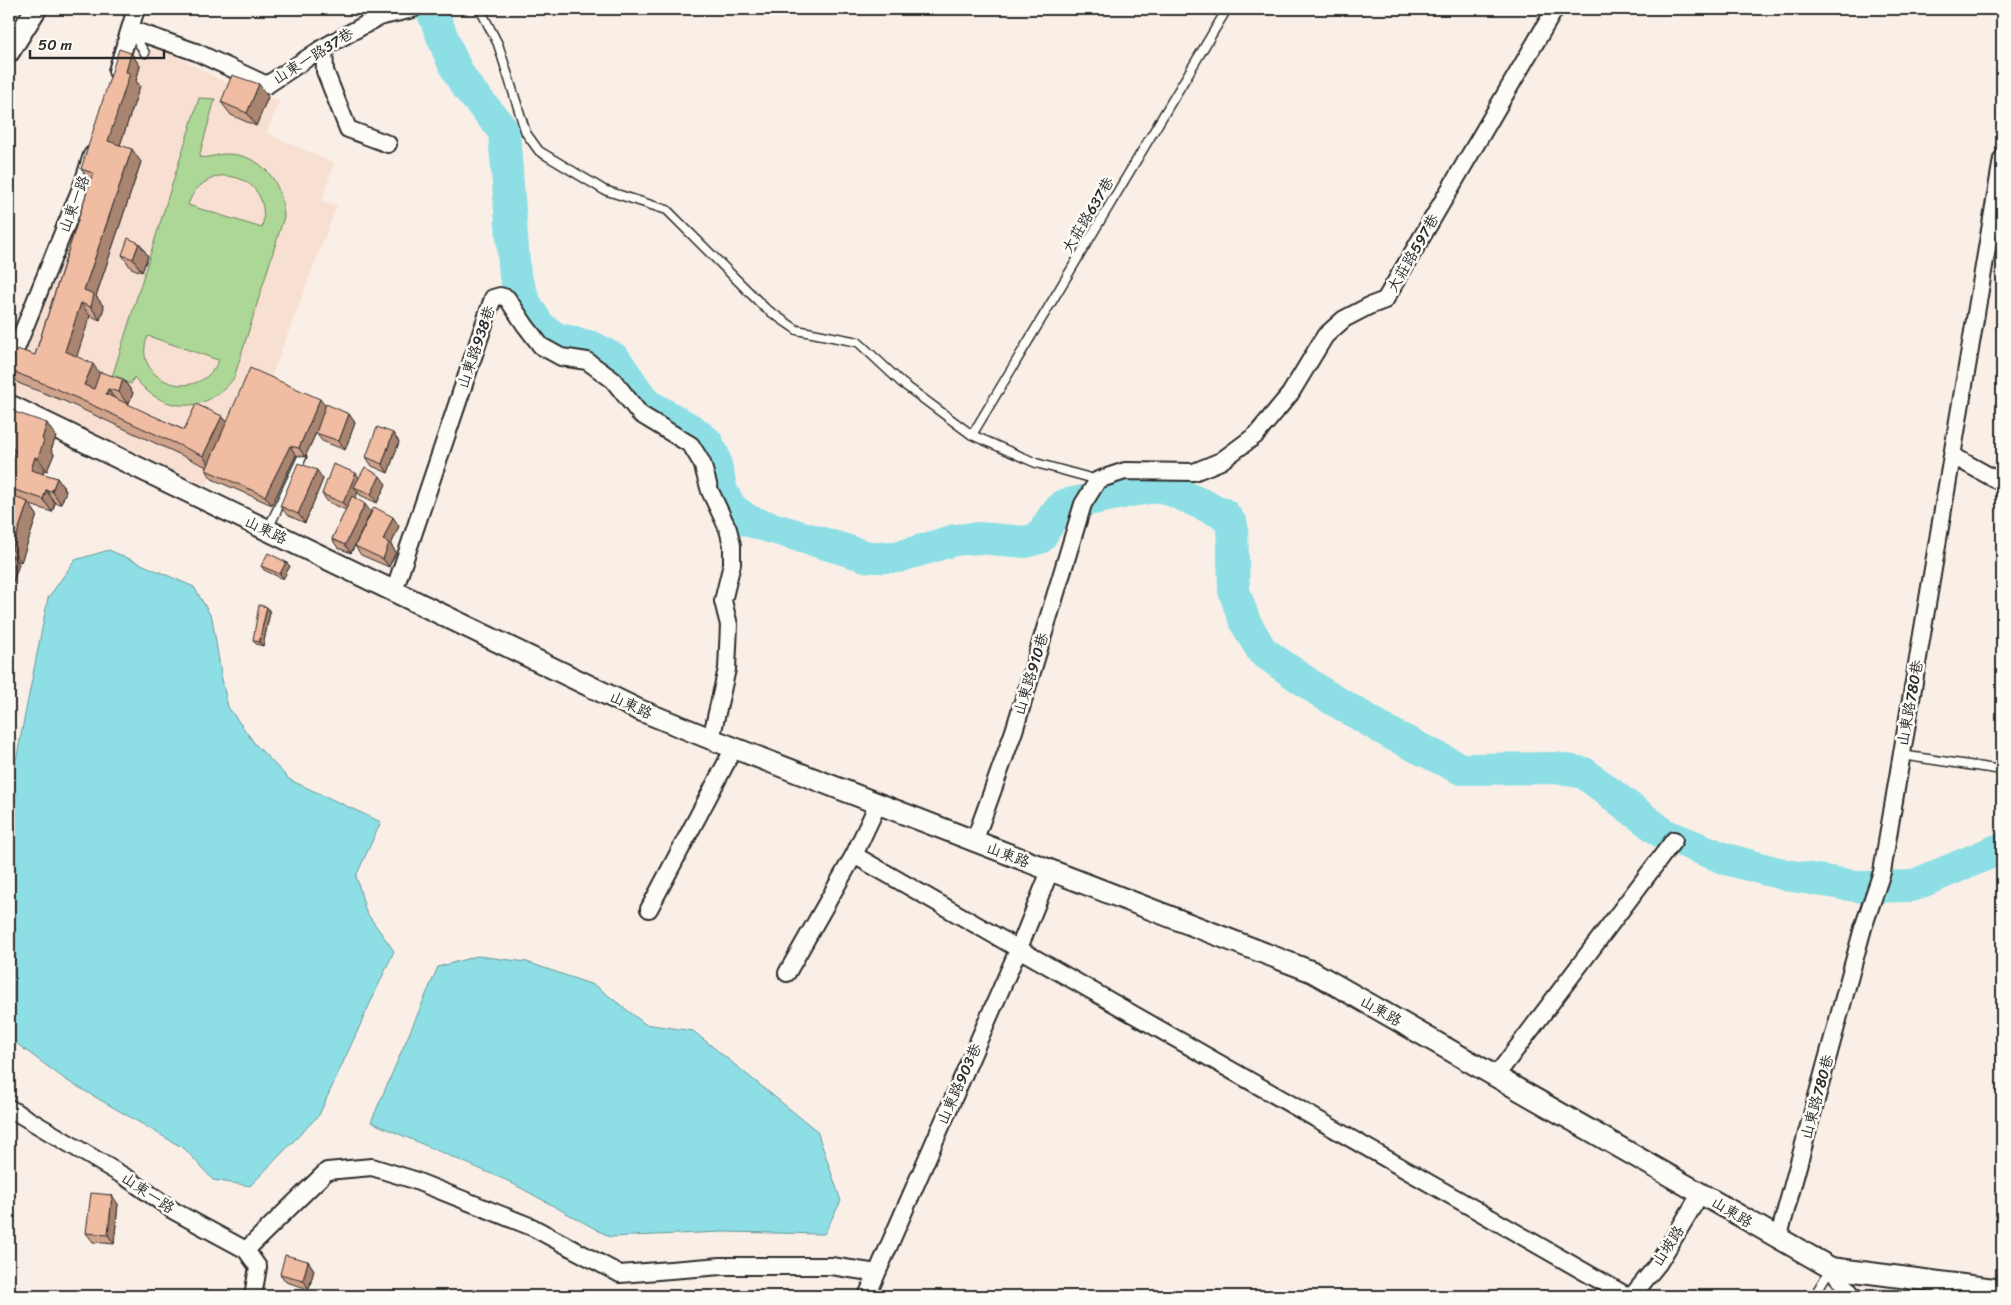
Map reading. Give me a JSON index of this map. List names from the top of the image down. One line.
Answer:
{"streets":{"street":["山東一路37巷","山東一路","大莊路597巷","山東路938巷","山東路","山東路910巷","山東路780巷","山東路903巷","山坡路"],"lane":["大莊路637巷"]},"crossings":[["大莊路597巷","山東路910巷"],["山東路938巷","山東路"],["山東路","山東路910巷"],["山東路","山東路780巷"],["山東路","山東路903巷"],["山東路","山坡路"]],"scale_bar":"50 m"}
